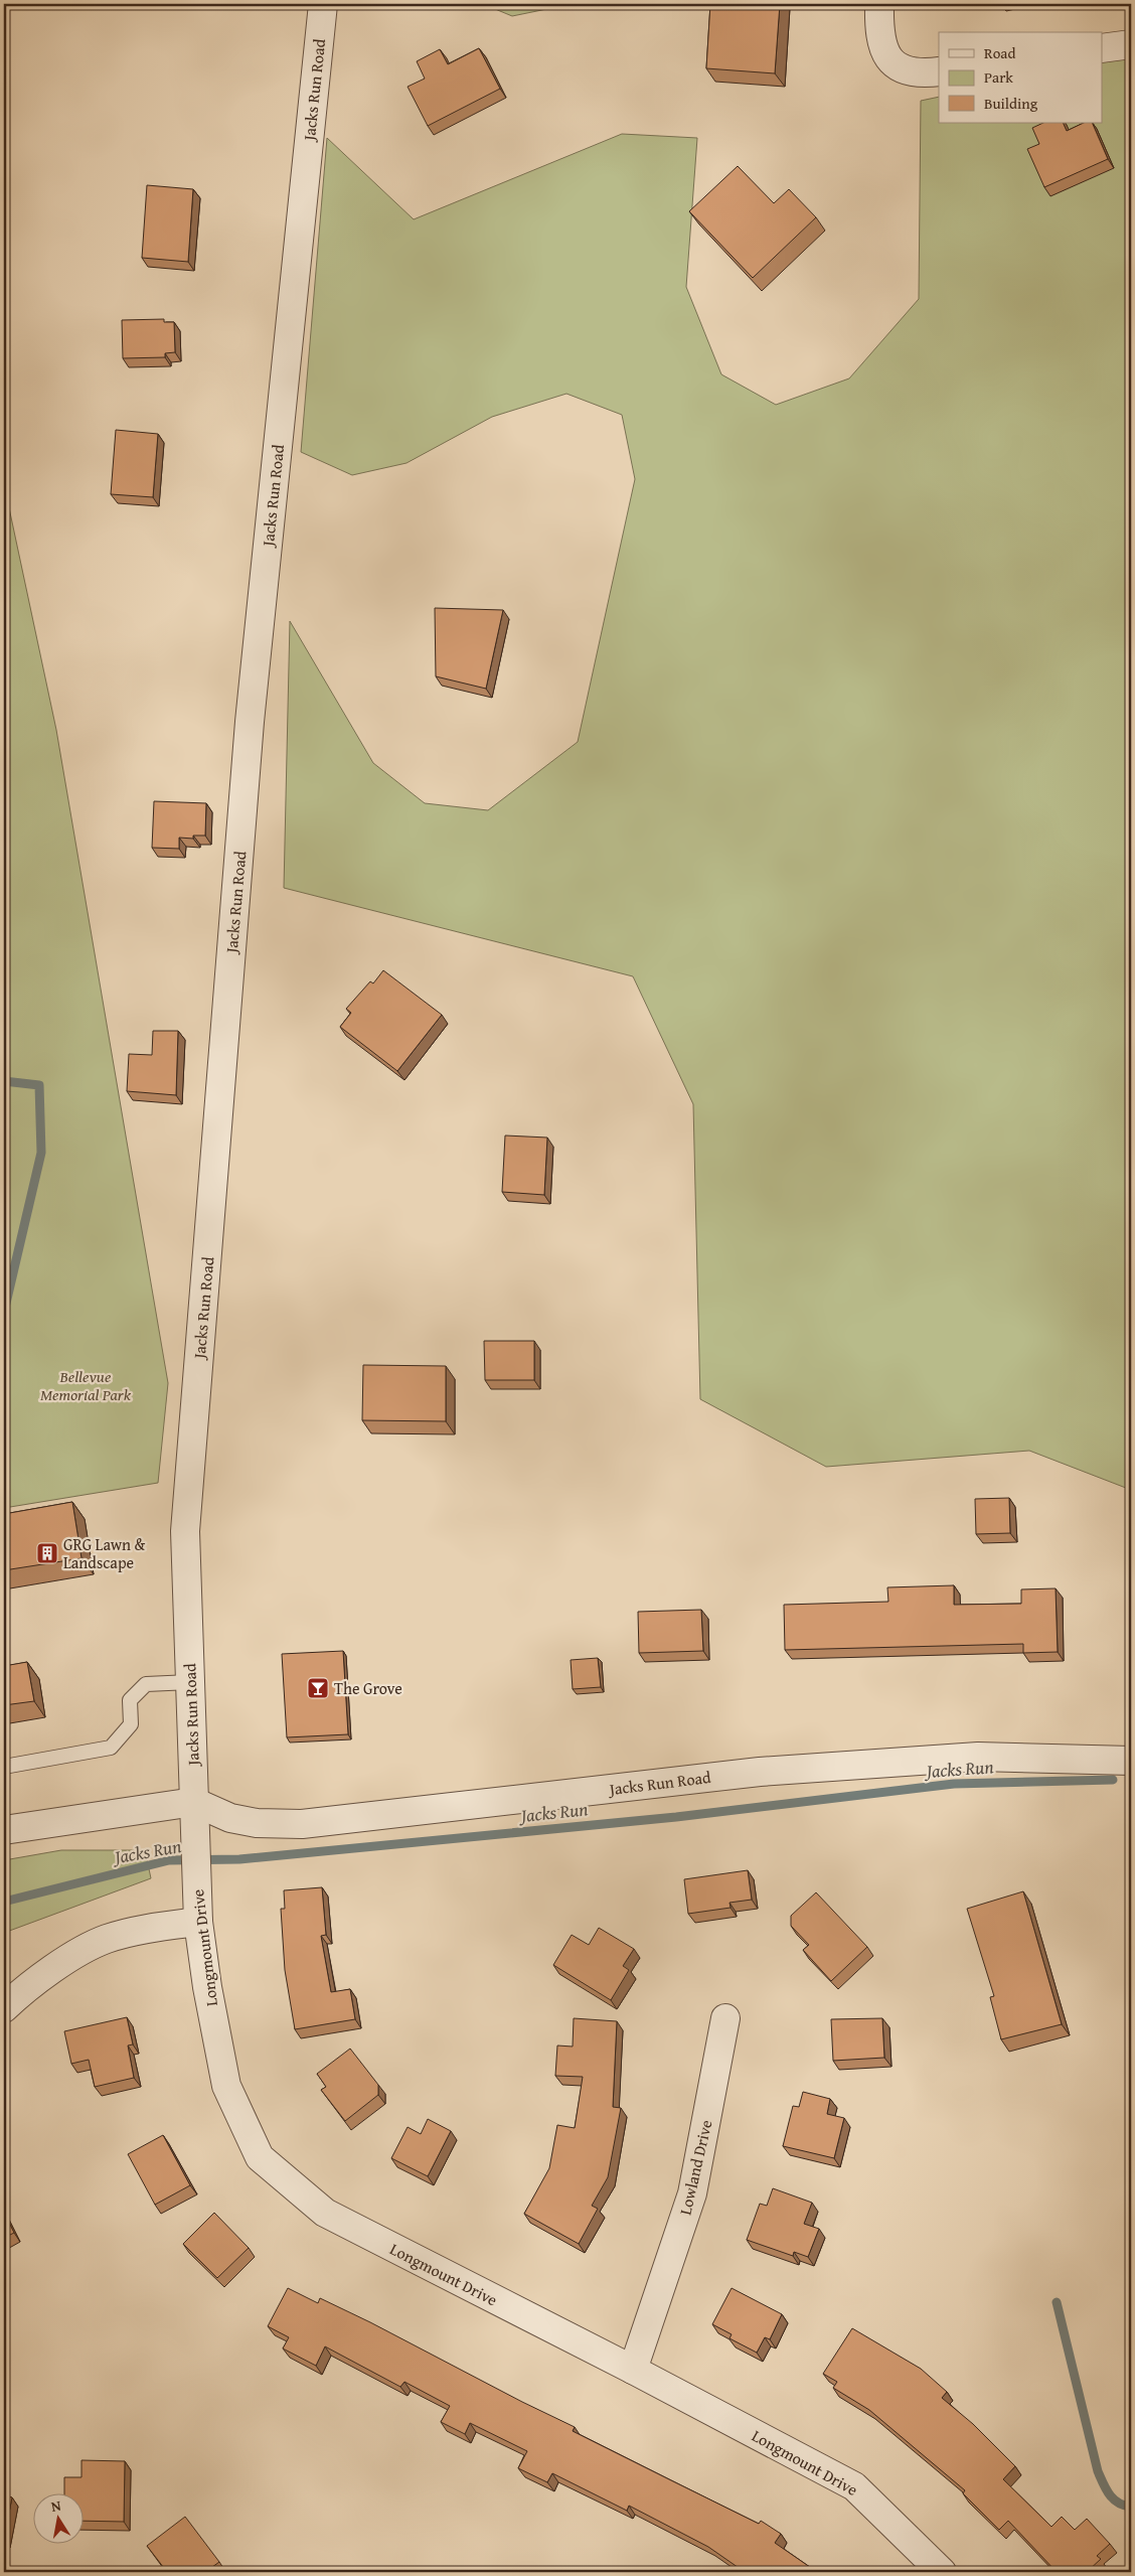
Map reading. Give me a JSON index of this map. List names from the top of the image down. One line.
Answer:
{"streets":{"street":["Jacks Run Road","Longmount Drive","Lowland Drive"]},"crossings":[["Jacks Run Road","Longmount Drive"],["Longmount Drive","Lowland Drive"]],"water":["Jacks Run"],"parks":["Bellevue Memorial Park"],"places":{"building":["GRG Lawn & Landscape"],"bar":["The Grove"]},"legend":["Road","Park","Building"],"north":"top"}
